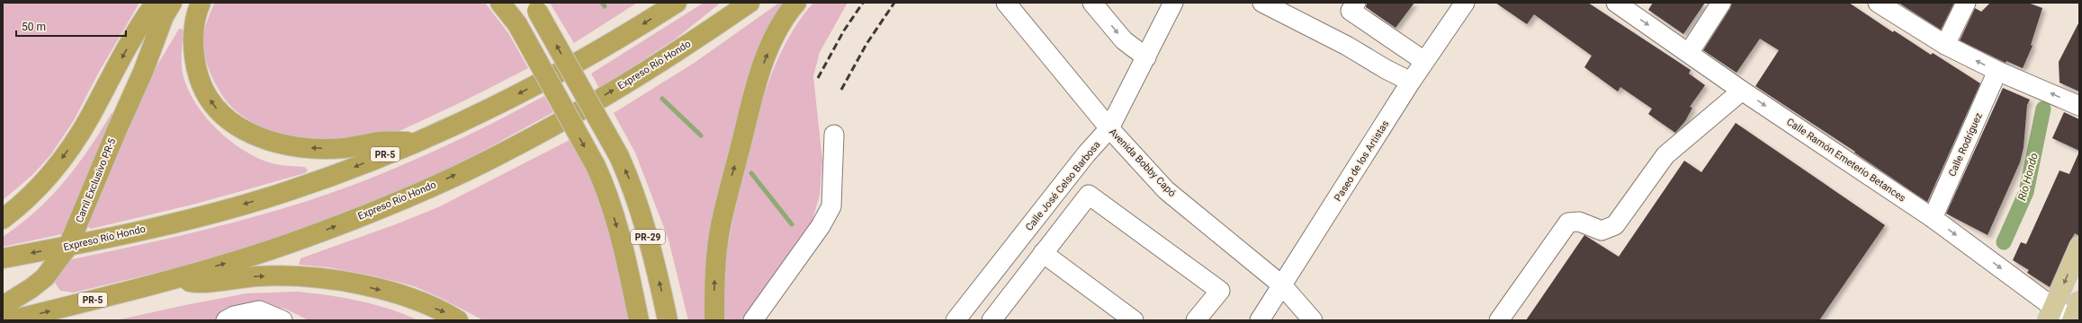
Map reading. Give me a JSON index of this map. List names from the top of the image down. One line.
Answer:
{"streets":{"highway":["Expreso Río Hondo","PR-5","Carril Exclusivo PR-5","PR-29"],"street":["Calle Rodríguez","Calle Ramón Emeterio Betances","Paseo de los Artistas","Avenida Bobby Capó","Calle José Celso Barbosa"]},"crossings":[["Expreso Río Hondo","Carril Exclusivo PR-5"],["Calle Rodríguez","Calle Ramón Emeterio Betances"],["Paseo de los Artistas","Avenida Bobby Capó"],["Avenida Bobby Capó","Calle José Celso Barbosa"]],"water":["Río Hondo"],"scale_bar":"50 m"}
